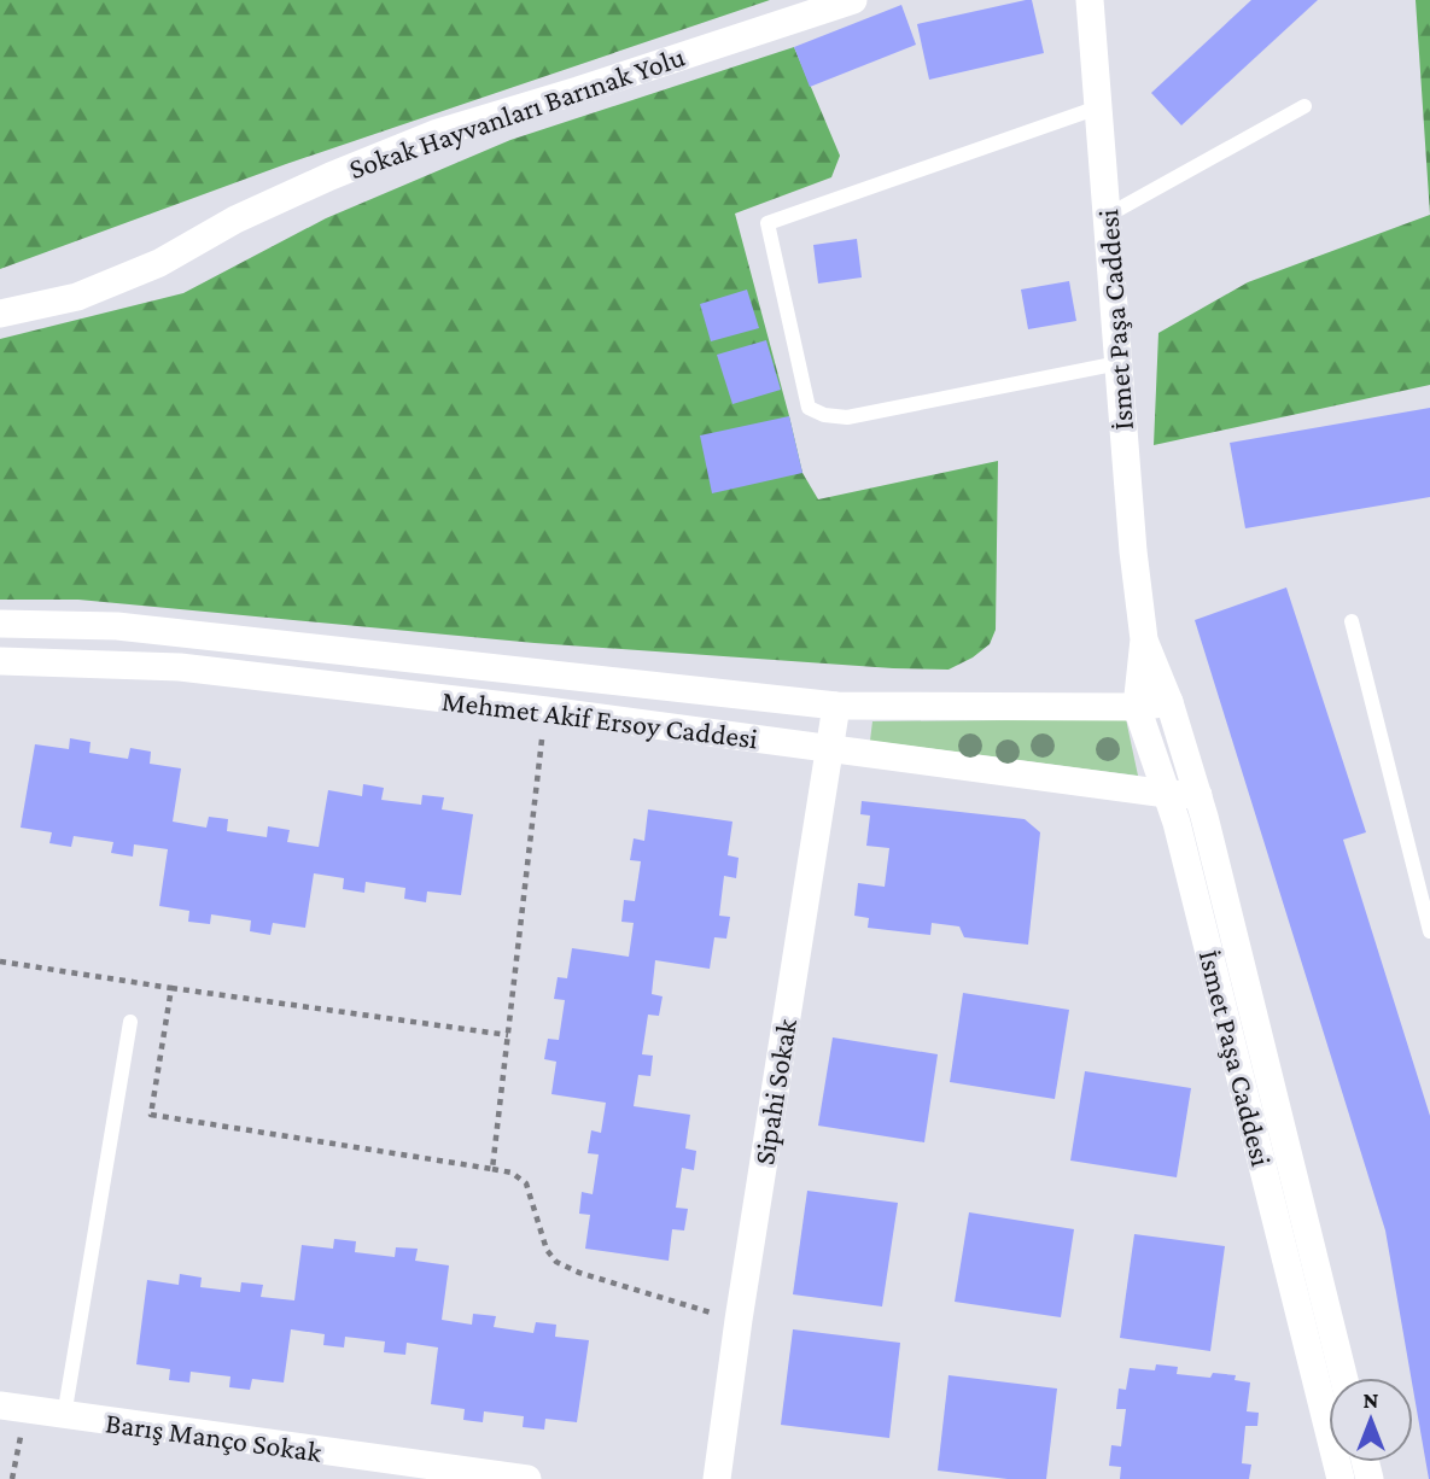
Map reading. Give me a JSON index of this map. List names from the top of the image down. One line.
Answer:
{"streets":{"street":["Sokak Hayvanları Barınak Yolu","İsmet Paşa Caddesi","Mehmet Akif Ersoy Caddesi","Sipahi Sokak","Barış Manço Sokak"]},"crossings":[["İsmet Paşa Caddesi","Mehmet Akif Ersoy Caddesi"],["Mehmet Akif Ersoy Caddesi","Sipahi Sokak"]],"north":"top"}
